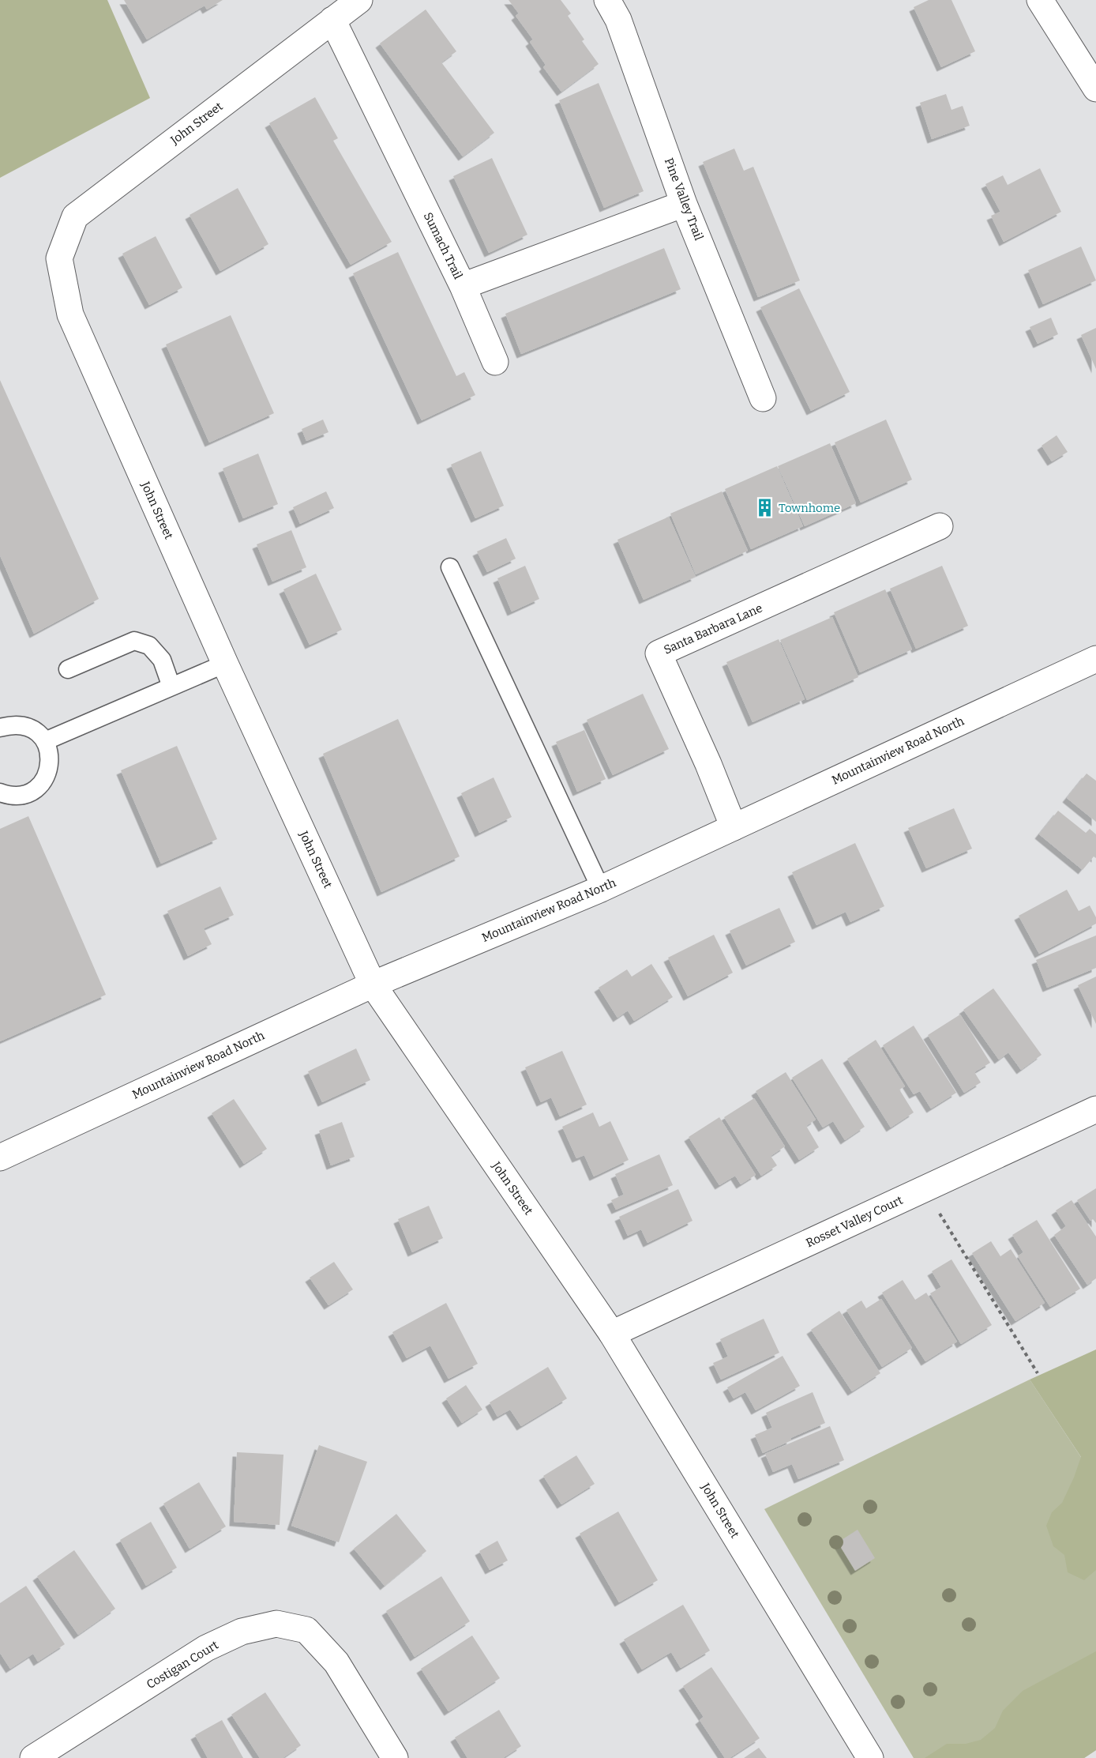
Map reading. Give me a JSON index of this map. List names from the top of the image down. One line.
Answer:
{"streets":{"street":["John Street","Pine Valley Trail","Sumach Trail","Santa Barbara Lane","Mountainview Road North","Rosset Valley Court","Costigan Court"]},"crossings":[["John Street","Sumach Trail"],["John Street","Mountainview Road North"],["John Street","Rosset Valley Court"],["Pine Valley Trail","Sumach Trail"],["Santa Barbara Lane","Mountainview Road North"]],"places":{"building":["Townhome"]}}
